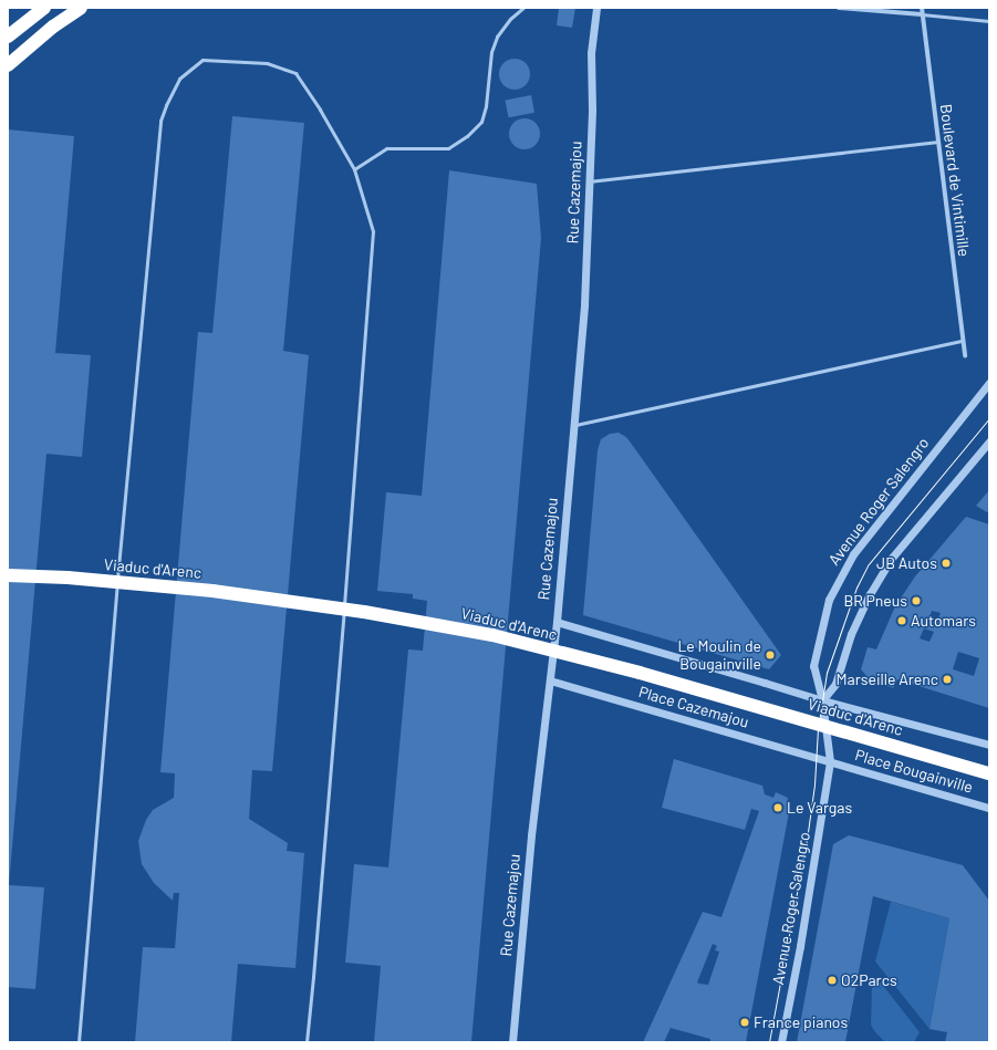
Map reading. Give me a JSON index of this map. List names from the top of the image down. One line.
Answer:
{"streets":{"highway":["Viaduc d'Arenc"],"street":["Boulevard de Vintimille","Rue Cazemajou","Avenue Roger Salengro","Place Cazemajou","Place Bougainville"]},"crossings":[["Rue Cazemajou","Place Cazemajou"],["Avenue Roger Salengro","Place Cazemajou"],["Avenue Roger Salengro","Place Bougainville"],["Place Cazemajou","Place Bougainville"]],"places":["JB Autos","BR Pneus","Automars","Le Moulin de Bougainville","Marseille Arenc","Le Vargas","O2Parcs","France pianos"]}
